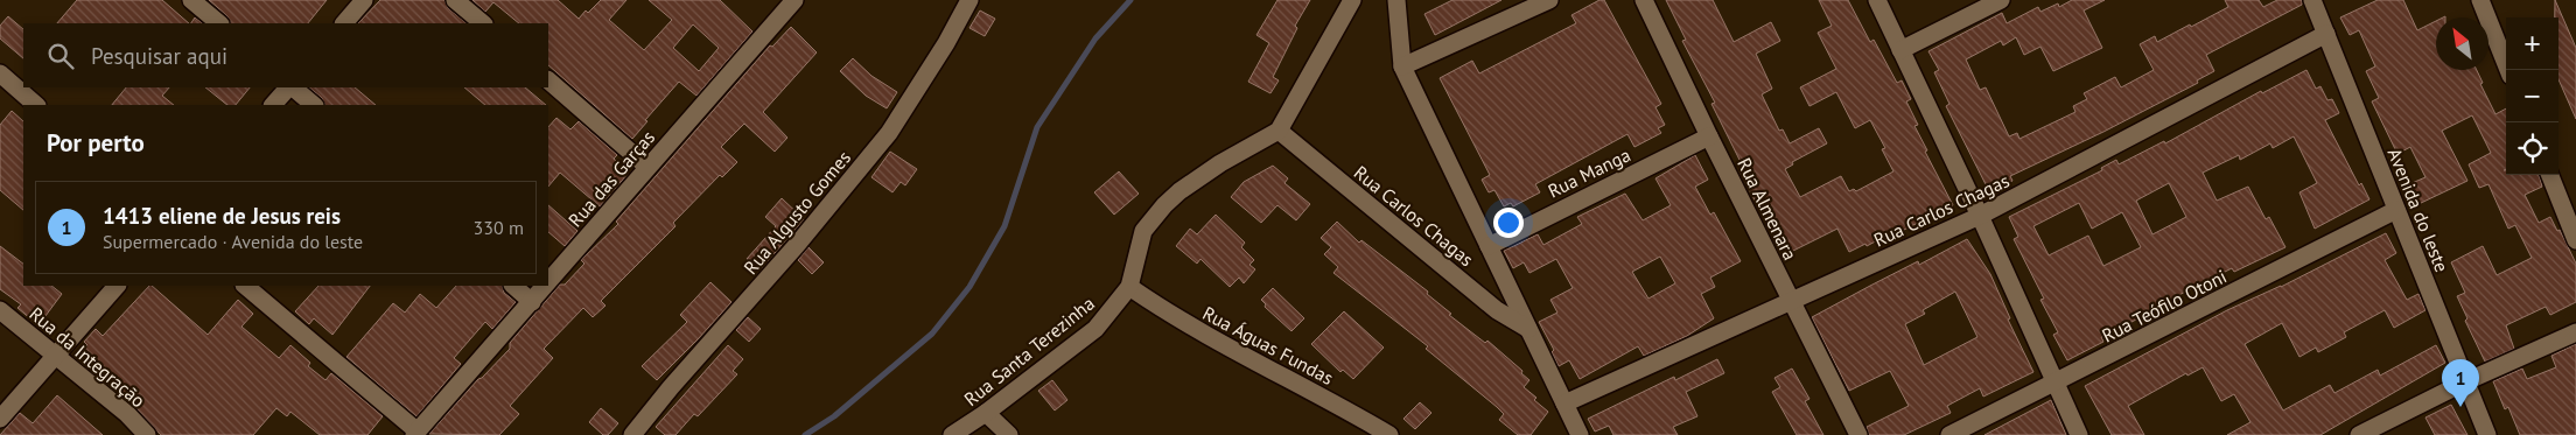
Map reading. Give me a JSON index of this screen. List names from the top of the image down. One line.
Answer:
{"streets":{"street":["Rua Manga","Rua das Garças","Rua Almenara","Rua Carlos Chagas","Avenida do leste","Rua Algusto Gomes","Rua Teófilo Otoni","Rua Águas Fundas","Rua Santa Terezinha","Rua da Integração"]},"crossings":[["Rua Manga","Rua Almenara"],["Rua Almenara","Rua Carlos Chagas"],["Rua Carlos Chagas","Avenida do leste"],["Rua Carlos Chagas","Rua Santa Terezinha"],["Avenida do leste","Rua Teófilo Otoni"],["Rua Águas Fundas","Rua Santa Terezinha"]],"north":"top left","page":{"map_buttons":["+","−"],"search":"Pesquisar aqui","heading":"Por perto","list":[{"mark":"1","name":"1413 eliene de Jesus reis","note":"Supermercado · Avenida do leste","value":"330 m"}],"pins":"1"}}
